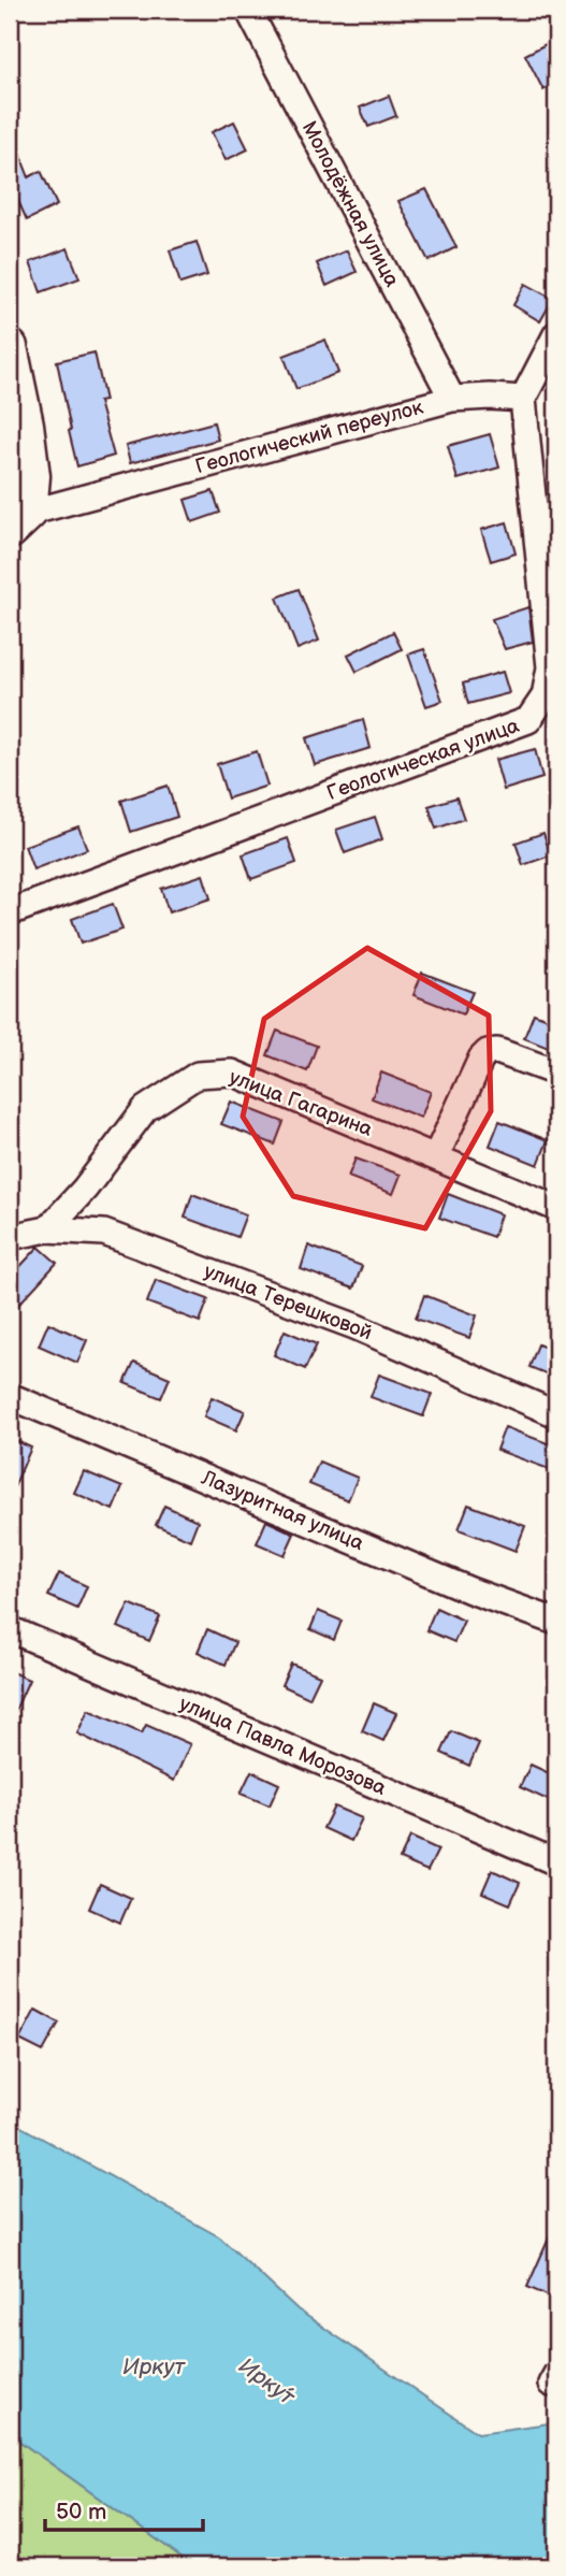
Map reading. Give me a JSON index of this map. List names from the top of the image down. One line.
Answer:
{"streets":{"street":["Молодёжная улица","Геологический переулок","Геологическая улица","улица Гагарина","улица Терешковой","Лазуритная улица","улица Павла Морозова"]},"crossings":[["Молодёжная улица","Геологический переулок"],["Геологический переулок","Геологическая улица"],["улица Гагарина","улица Терешковой"]],"water":["Иркут","Ирку́т"],"scale_bar":"50 m"}
